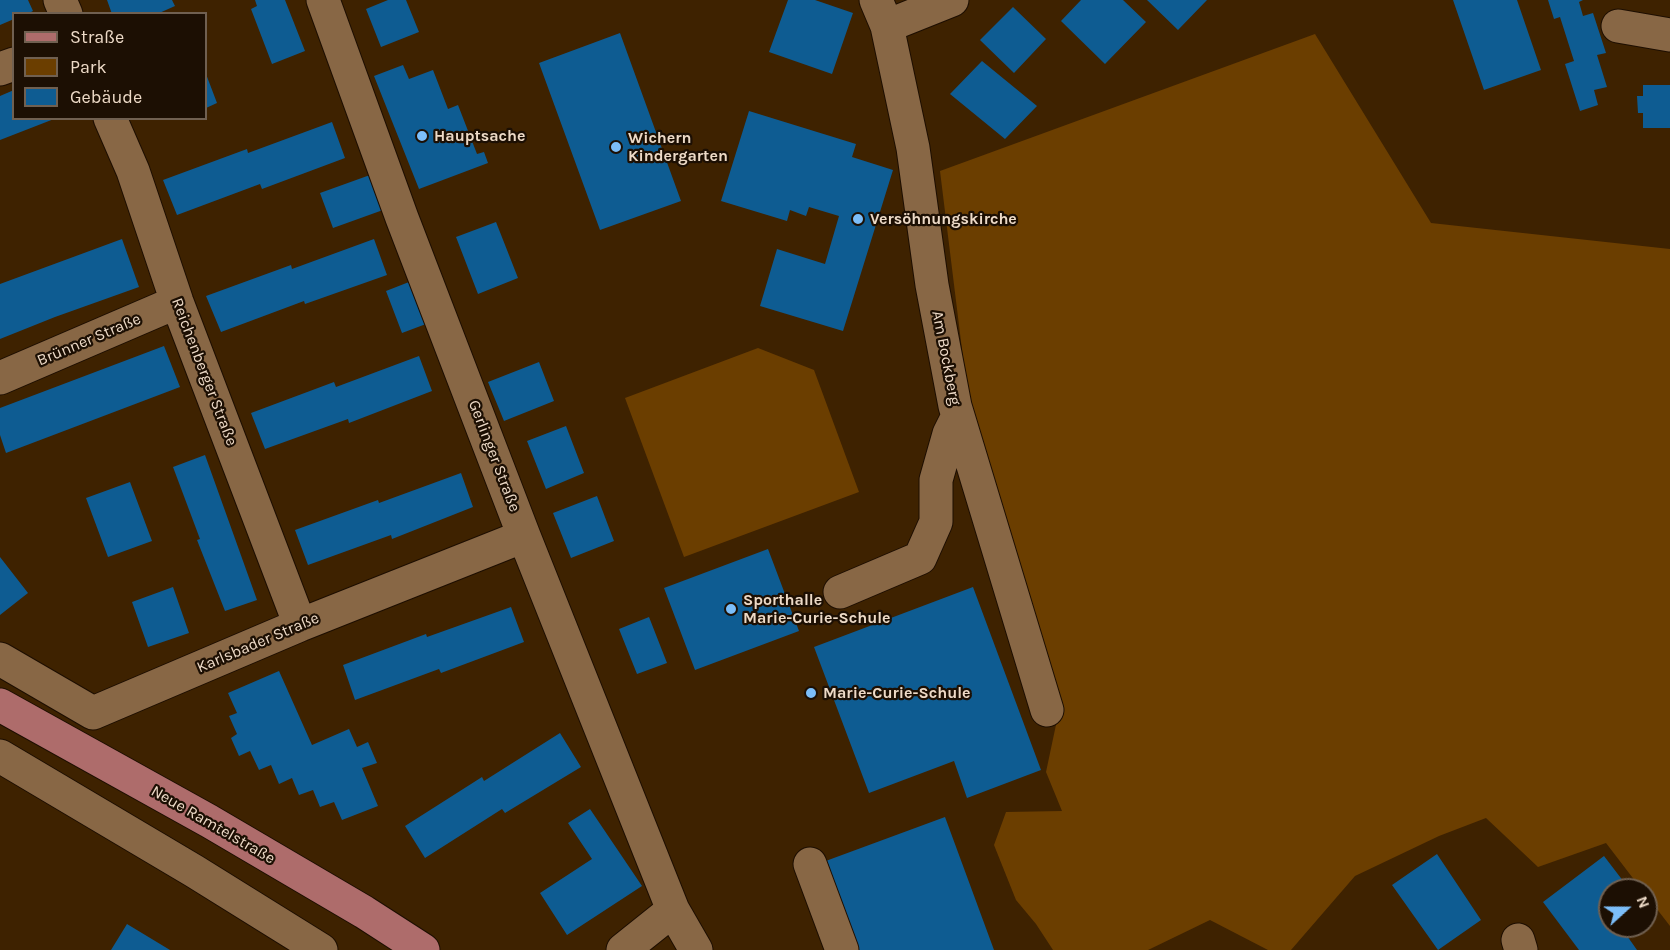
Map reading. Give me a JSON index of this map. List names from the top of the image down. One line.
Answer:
{"streets":{"main road":["Neue Ramtelstraße"],"street":["Brünner Straße","Am Bockberg","Reichenberger Straße","Gerlinger Straße","Karlsbader Straße"]},"crossings":[["Brünner Straße","Reichenberger Straße"],["Reichenberger Straße","Karlsbader Straße"],["Gerlinger Straße","Karlsbader Straße"]],"places":["Hauptsache","Wichern Kindergarten","Versöhnungskirche","Sporthalle Marie-Curie-Schule","Marie-Curie-Schule"],"legend":["Straße","Park","Gebäude"],"north":"right"}
